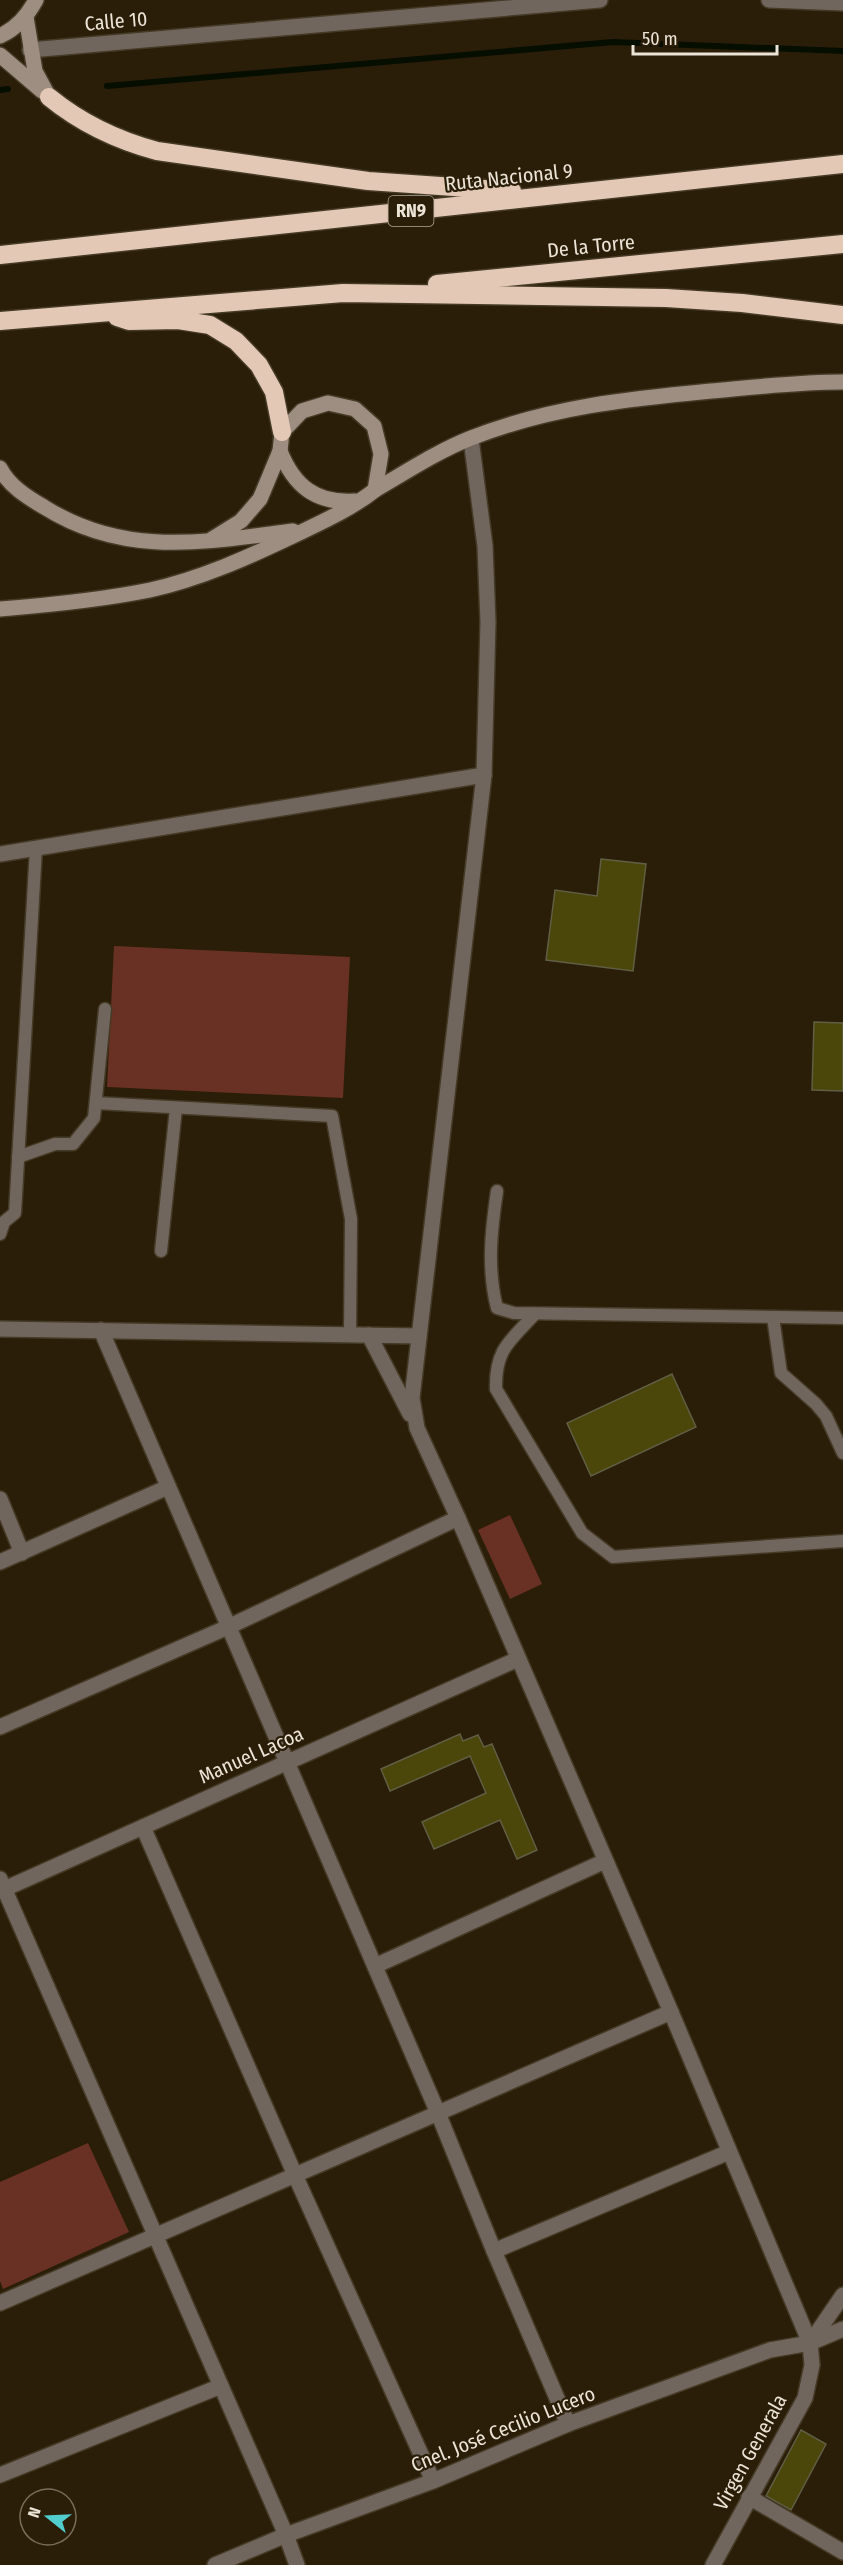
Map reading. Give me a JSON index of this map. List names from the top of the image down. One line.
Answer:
{"streets":{"highway":["Ruta Nacional 9","RN9","De la Torre"],"street":["Calle 10","Manuel Lacoa","Cnel. José Cecilio Lucero","Virgen Generala"]},"crossings":[["Cnel. José Cecilio Lucero","Virgen Generala"]],"scale_bar":"50 m","north":"left"}
